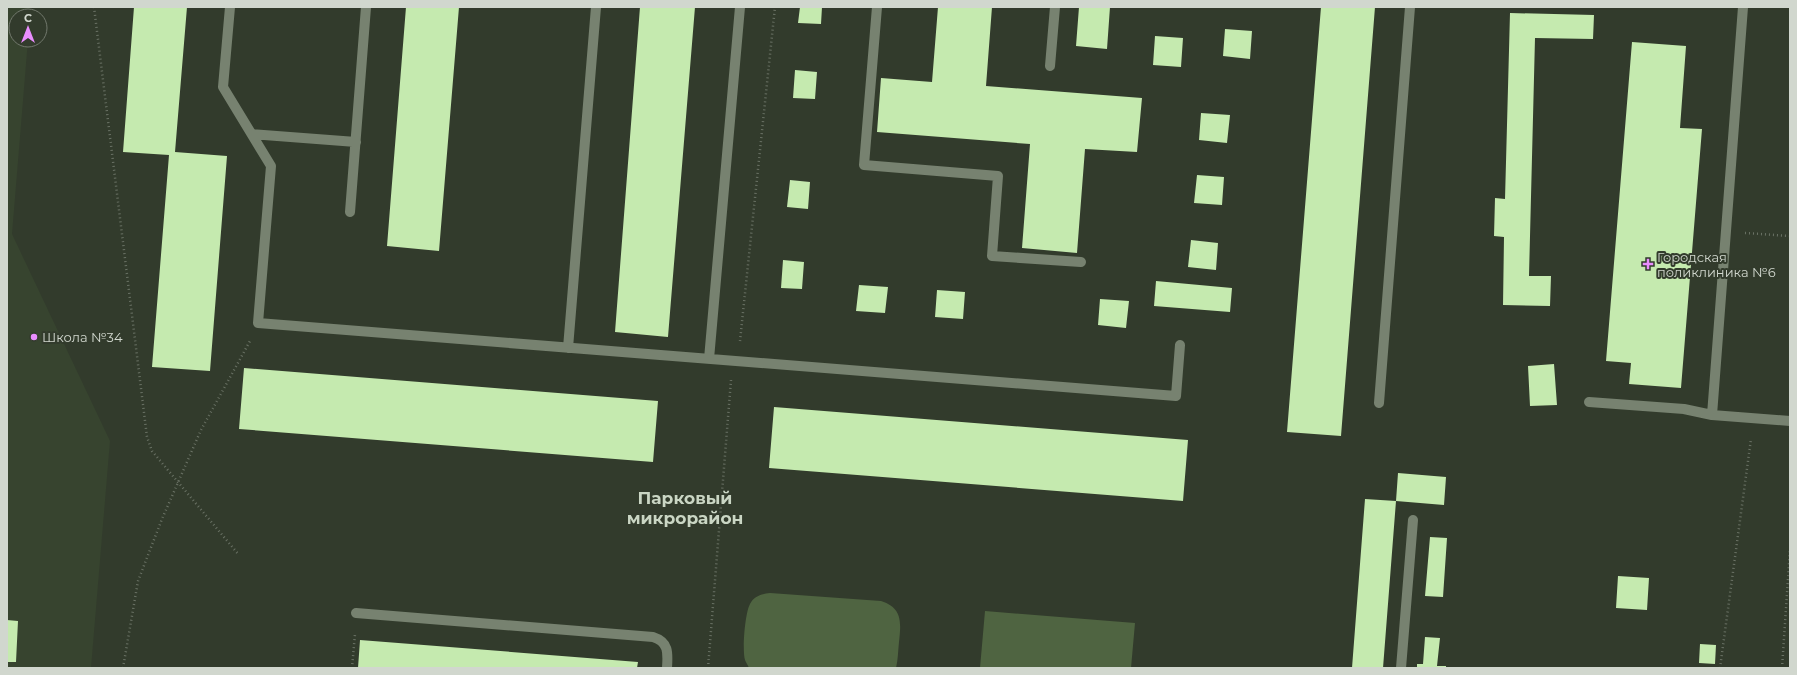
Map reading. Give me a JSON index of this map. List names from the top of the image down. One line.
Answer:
{"districts":["Парковый микрорайон"],"places":{"health":["Городская поликлиника №6"],"other":["Школа №34"]},"north":"top"}
